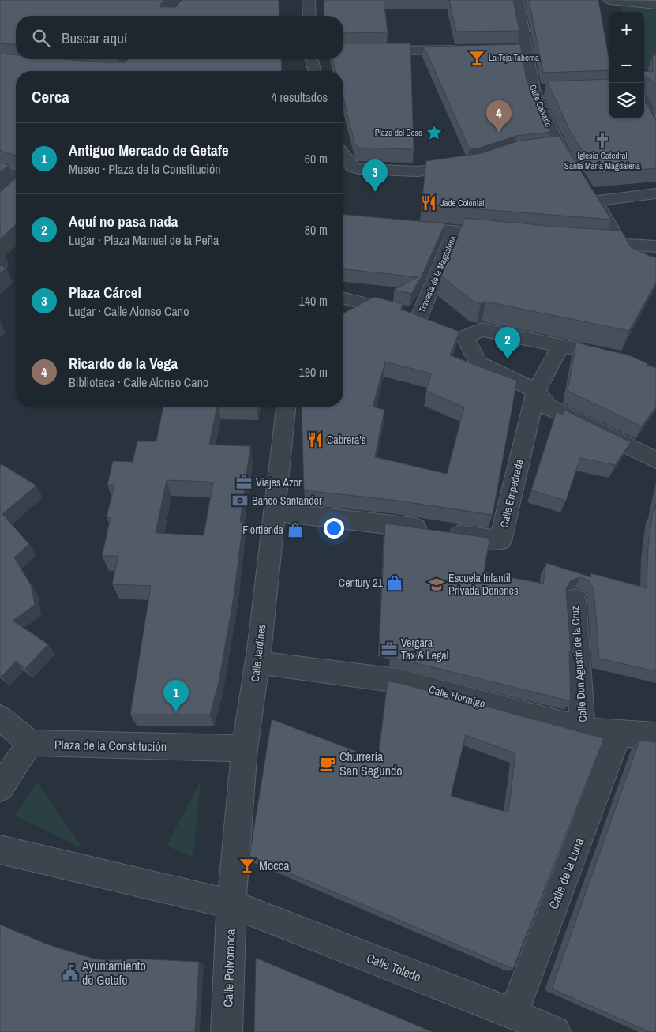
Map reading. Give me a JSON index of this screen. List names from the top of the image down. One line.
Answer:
{"streets":{"street":["Calle Calvario","Travesía de la Magdalena","Calle Empedrada","Calle Jardines","Calle Don Agustín de la Cruz","Calle Hormigo","Plaza de la Constitución","Calle de la Luna","Calle Toledo","Calle Polvoranca"]},"crossings":[["Calle Empedrada","Calle Jardines"],["Calle Jardines","Calle Hormigo"],["Calle Jardines","Plaza de la Constitución"],["Calle Jardines","Calle Toledo"],["Calle Jardines","Calle Polvoranca"],["Calle Don Agustín de la Cruz","Calle Hormigo"],["Calle Hormigo","Calle de la Luna"],["Calle de la Luna","Calle Toledo"],["Calle Toledo","Calle Polvoranca"]],"places":{"bar":["La Teja Taberna","Mocca"],"place":["Plaza del Beso"],"church":["Iglesia Catedral Santa María Magdalena"],"restaurant":["Jade Colonial","Cabrera's"],"office":["Viajes Azor","Vergara Tax & Legal"],"bank":["Banco Santander"],"shop":["Flortienda","Century 21"],"school or university":["Escuela Infantil Privada Denenes"],"cafe":["Churrería San Segundo"],"public building":["Ayuntamiento de Getafe"]},"page":{"map_buttons":["+","−"],"search":"Buscar aquí","heading":["Cerca","4 resultados"],"pins":["4","3","2","1"],"list":[{"mark":"1","name":"Antiguo Mercado de Getafe","note":"Museo · Plaza de la Constitución","value":"60 m"},{"mark":"2","name":"Aquí no pasa nada","note":"Lugar · Plaza Manuel de la Peña","value":"80 m"},{"mark":"3","name":"Plaza Cárcel","note":"Lugar · Calle Alonso Cano","value":"140 m"},{"mark":"4","name":"Ricardo de la Vega","note":"Biblioteca · Calle Alonso Cano","value":"190 m"}]}}
